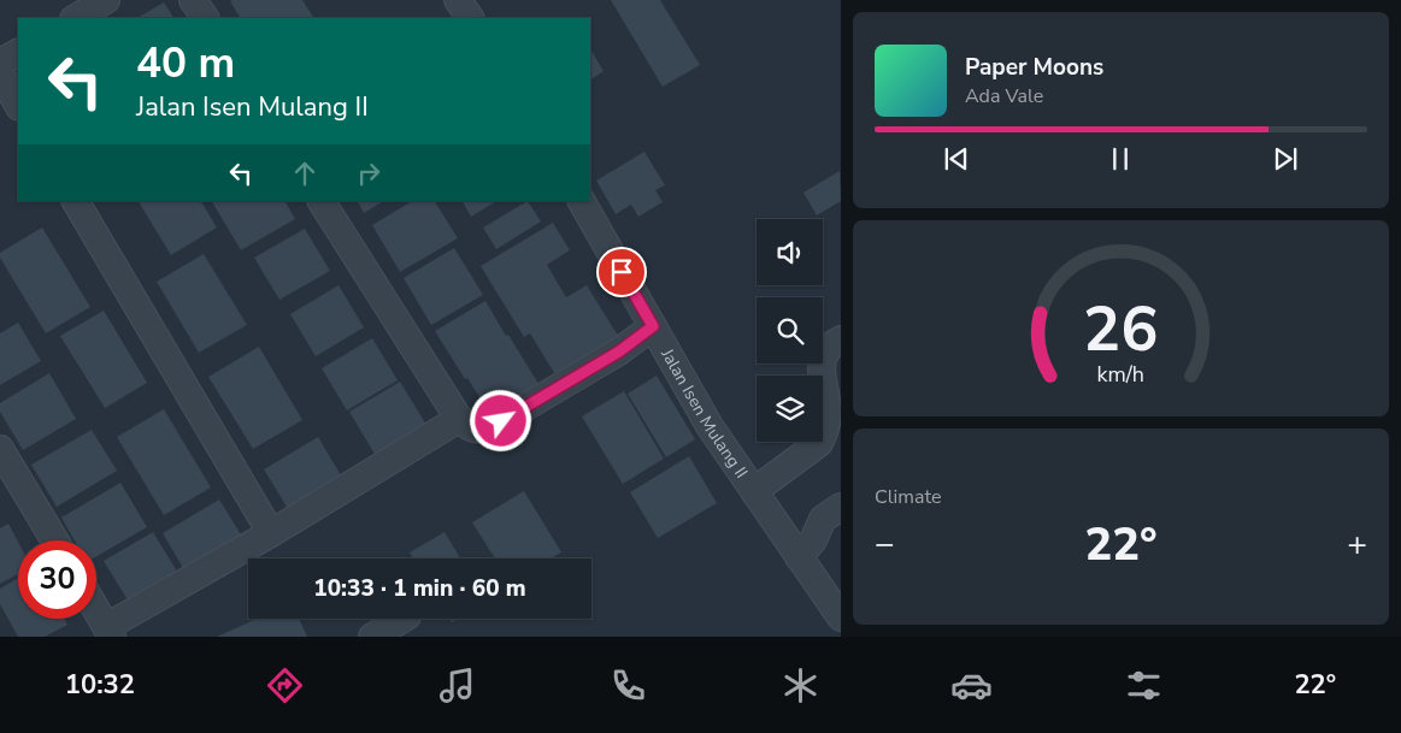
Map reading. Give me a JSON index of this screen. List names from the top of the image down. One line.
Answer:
{"streets":{"street":["Jalan Isen Mulang II"]},"page":{"turn":["40 m","Jalan Isen Mulang II"],"song":["Paper Moons","Ada Vale"],"tile":"Climate","heat":["−","22°","+"],"limit":"30","trip":"10:33 · 1 min · 60 m","tabs":["10:32","22°"],"gauge":["26","km/h"]}}
